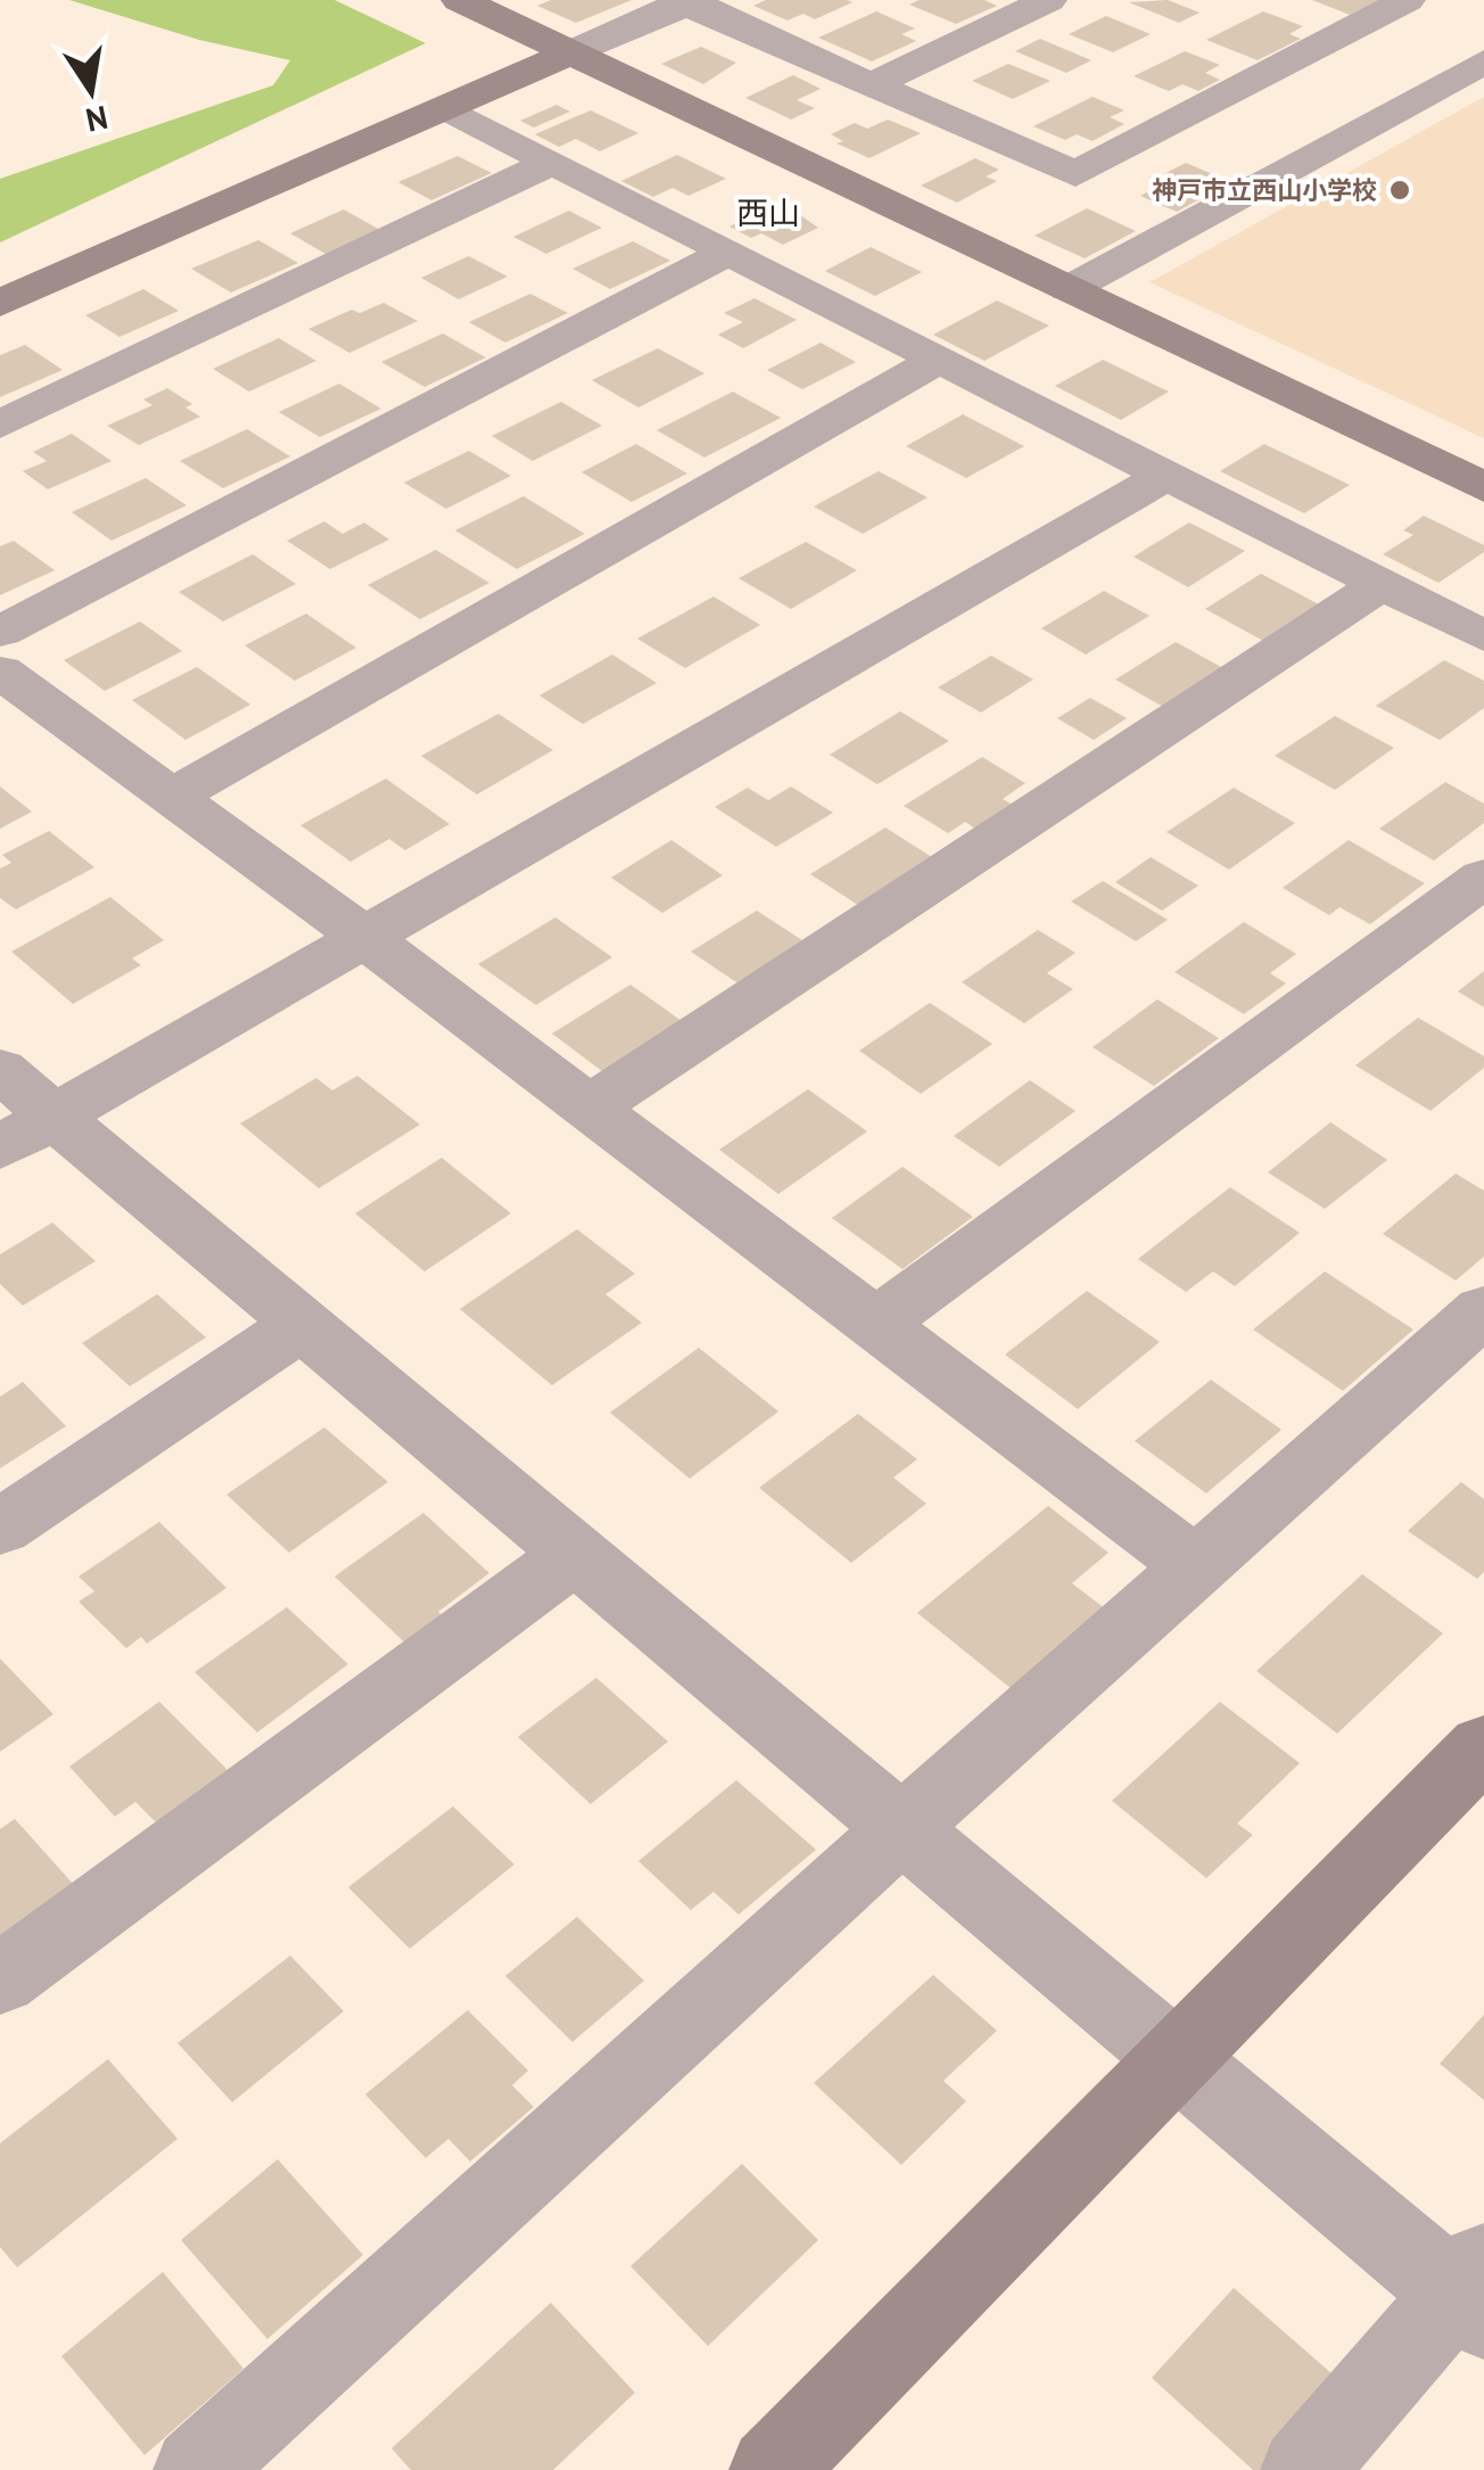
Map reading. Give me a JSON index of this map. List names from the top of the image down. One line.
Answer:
{"districts":["西山"],"places":["神戸市立西山小学校"],"north":"bottom"}
